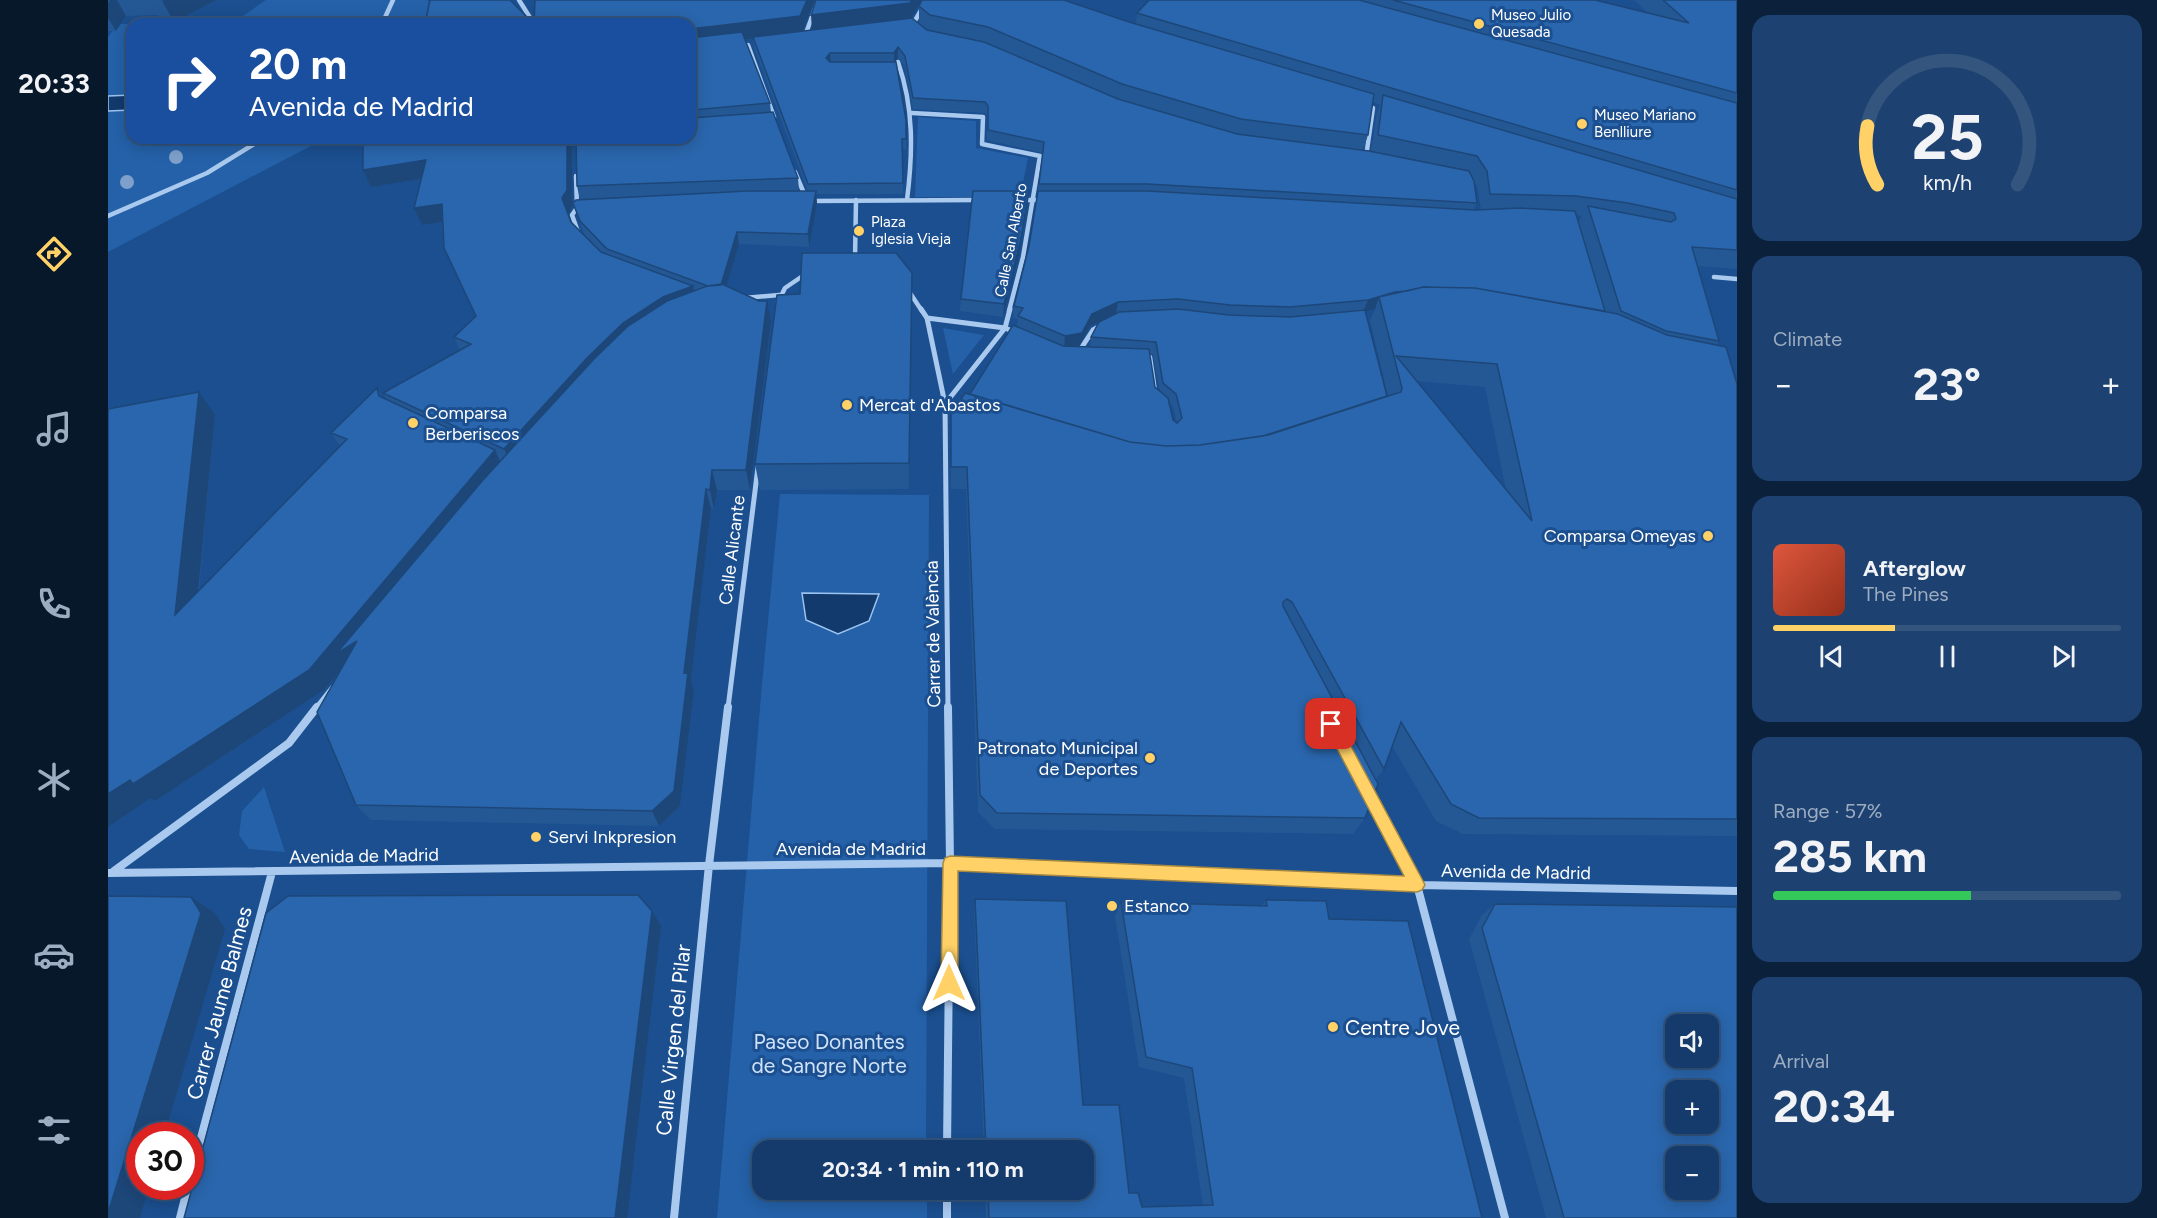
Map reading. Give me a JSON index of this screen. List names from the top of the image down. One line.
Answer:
{"streets":{"street":["Calle San Alberto","Calle Alicante","Carrer de València","Avenida de Madrid","Carrer Jaume Balmes","Calle Virgen del Pilar"]},"crossings":[["Calle Alicante","Avenida de Madrid"],["Calle Alicante","Calle Virgen del Pilar"],["Carrer de València","Avenida de Madrid"],["Avenida de Madrid","Carrer Jaume Balmes"],["Avenida de Madrid","Calle Virgen del Pilar"]],"parks":["Paseo Donantes de Sangre Norte"],"places":["Museo Julio Quesada","Museo Mariano Benlliure","Plaza Iglesia Vieja","Mercat d'Abastos","Comparsa Berberiscos","Comparsa Omeyas","Patronato Municipal de Deportes","Servi Inkpresion","Estanco","Centre Jove"],"page":{"tabs":"20:33","turn":["20 m","Avenida de Madrid"],"tile":["Climate",["Range · 57%","285 km"],["Arrival","20:34"]],"heat":["−","23°","+"],"song":["Afterglow","The Pines"],"map_buttons":["+","−"],"limit":"30","trip":"20:34 · 1 min · 110 m","gauge":["25","km/h"]}}
